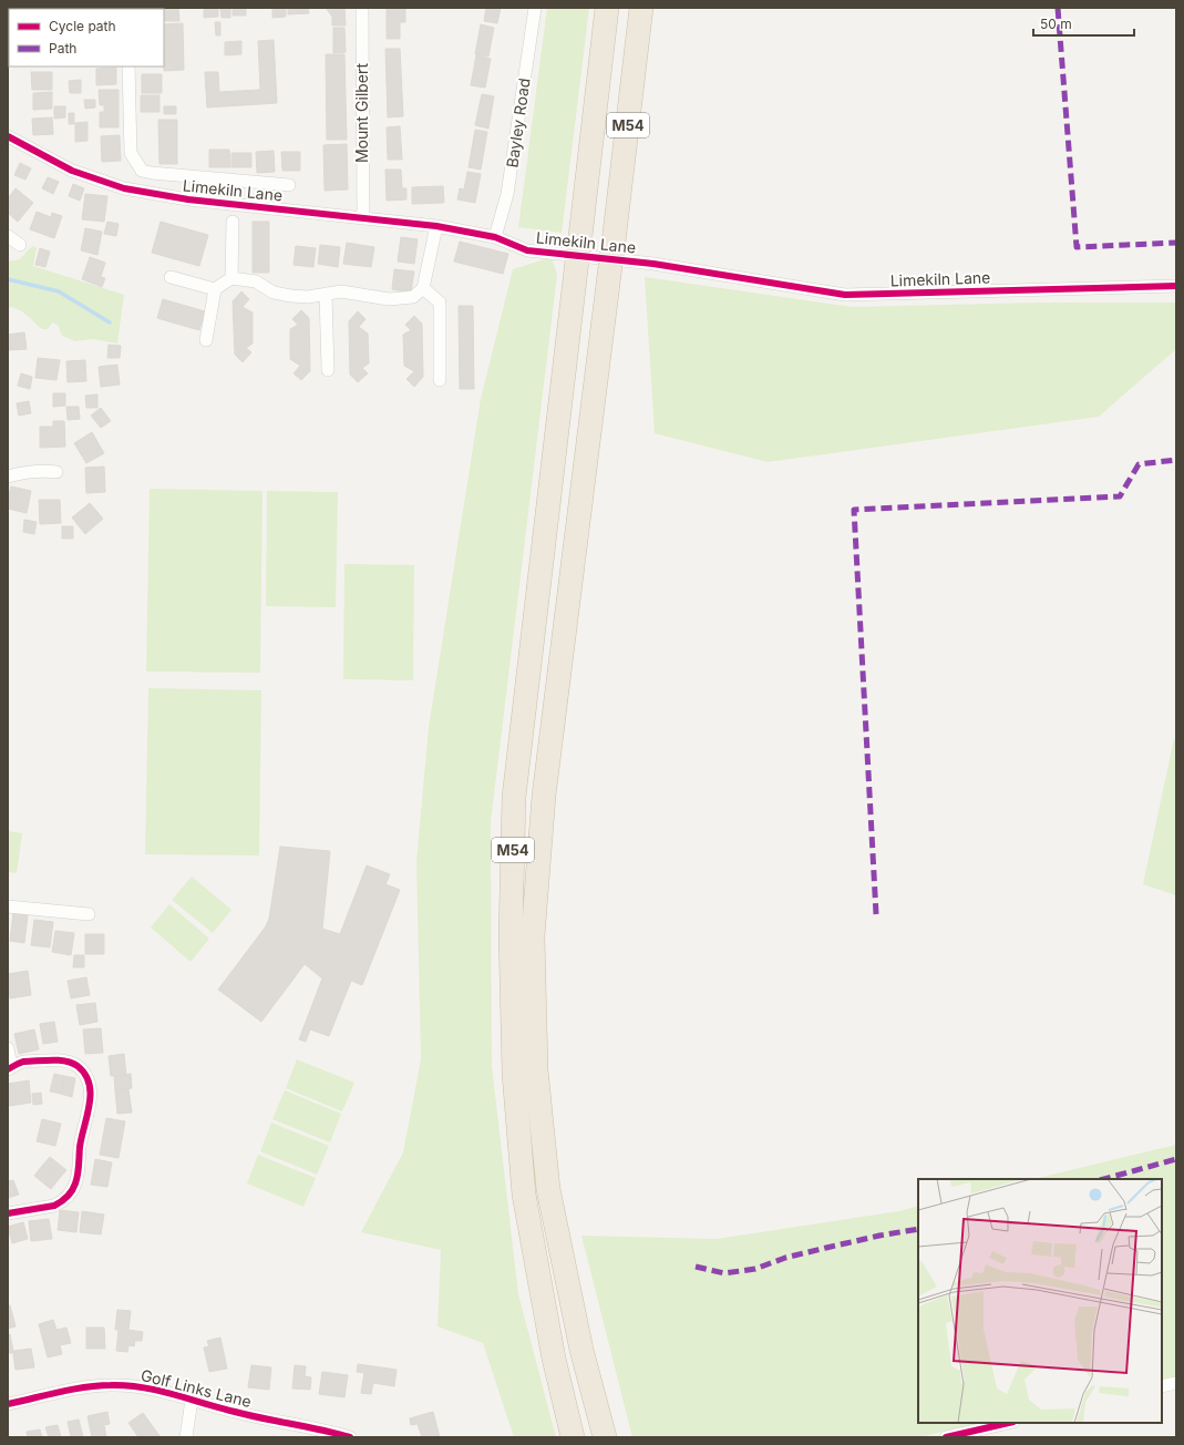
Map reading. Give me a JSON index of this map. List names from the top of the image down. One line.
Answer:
{"streets":{"highway":["M54"],"street":["Mount Gilbert","Bayley Road","Limekiln Lane","Golf Links Lane"]},"crossings":[["Mount Gilbert","Limekiln Lane"],["Bayley Road","Limekiln Lane"]],"legend":["Cycle path","Path"],"scale_bar":"50 m"}
